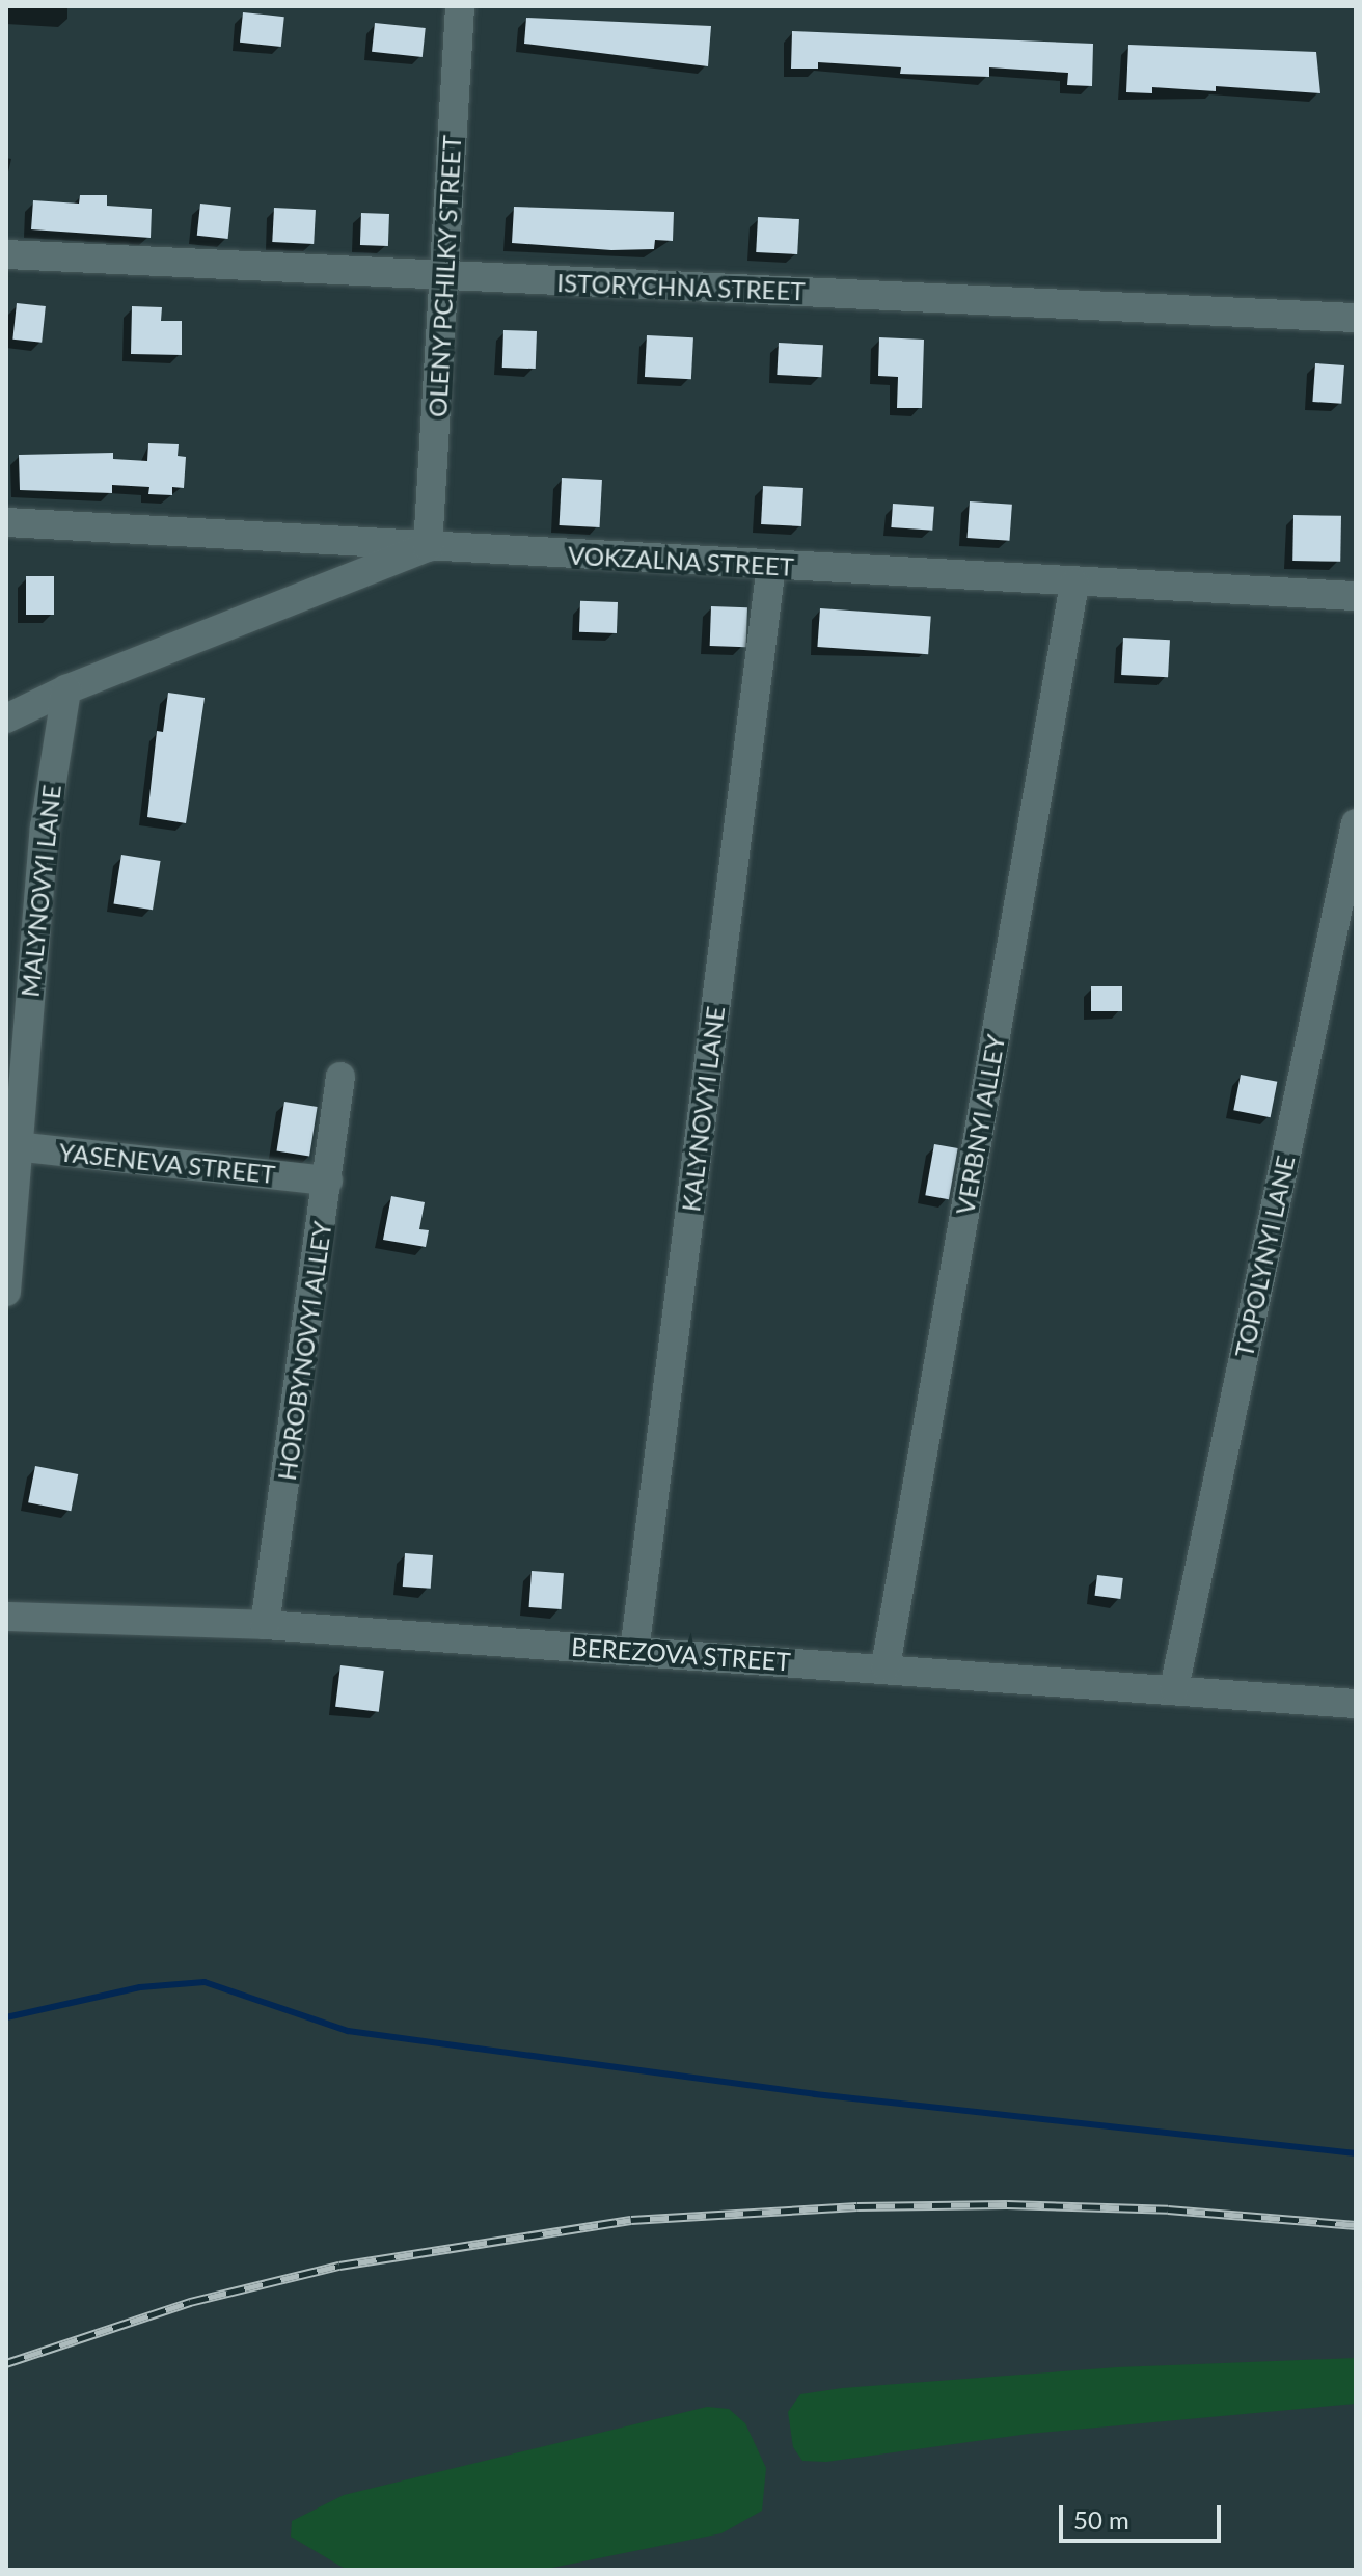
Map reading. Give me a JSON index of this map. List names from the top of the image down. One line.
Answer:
{"streets":{"street":["OLENY PCHILKY STREET","ISTORYCHNA STREET","VOKZALNA STREET","MALYNOVYI LANE","KALYNOVYI LANE","VERBNYI ALLEY","YASENEVA STREET","TOPOLYNYI LANE","HOROBYNOVYI ALLEY","BEREZOVA STREET"]},"crossings":[["OLENY PCHILKY STREET","ISTORYCHNA STREET"],["OLENY PCHILKY STREET","VOKZALNA STREET"],["VOKZALNA STREET","KALYNOVYI LANE"],["VOKZALNA STREET","VERBNYI ALLEY"],["MALYNOVYI LANE","YASENEVA STREET"],["KALYNOVYI LANE","BEREZOVA STREET"],["VERBNYI ALLEY","BEREZOVA STREET"],["YASENEVA STREET","HOROBYNOVYI ALLEY"],["TOPOLYNYI LANE","BEREZOVA STREET"],["HOROBYNOVYI ALLEY","BEREZOVA STREET"]],"scale_bar":"50 m"}
